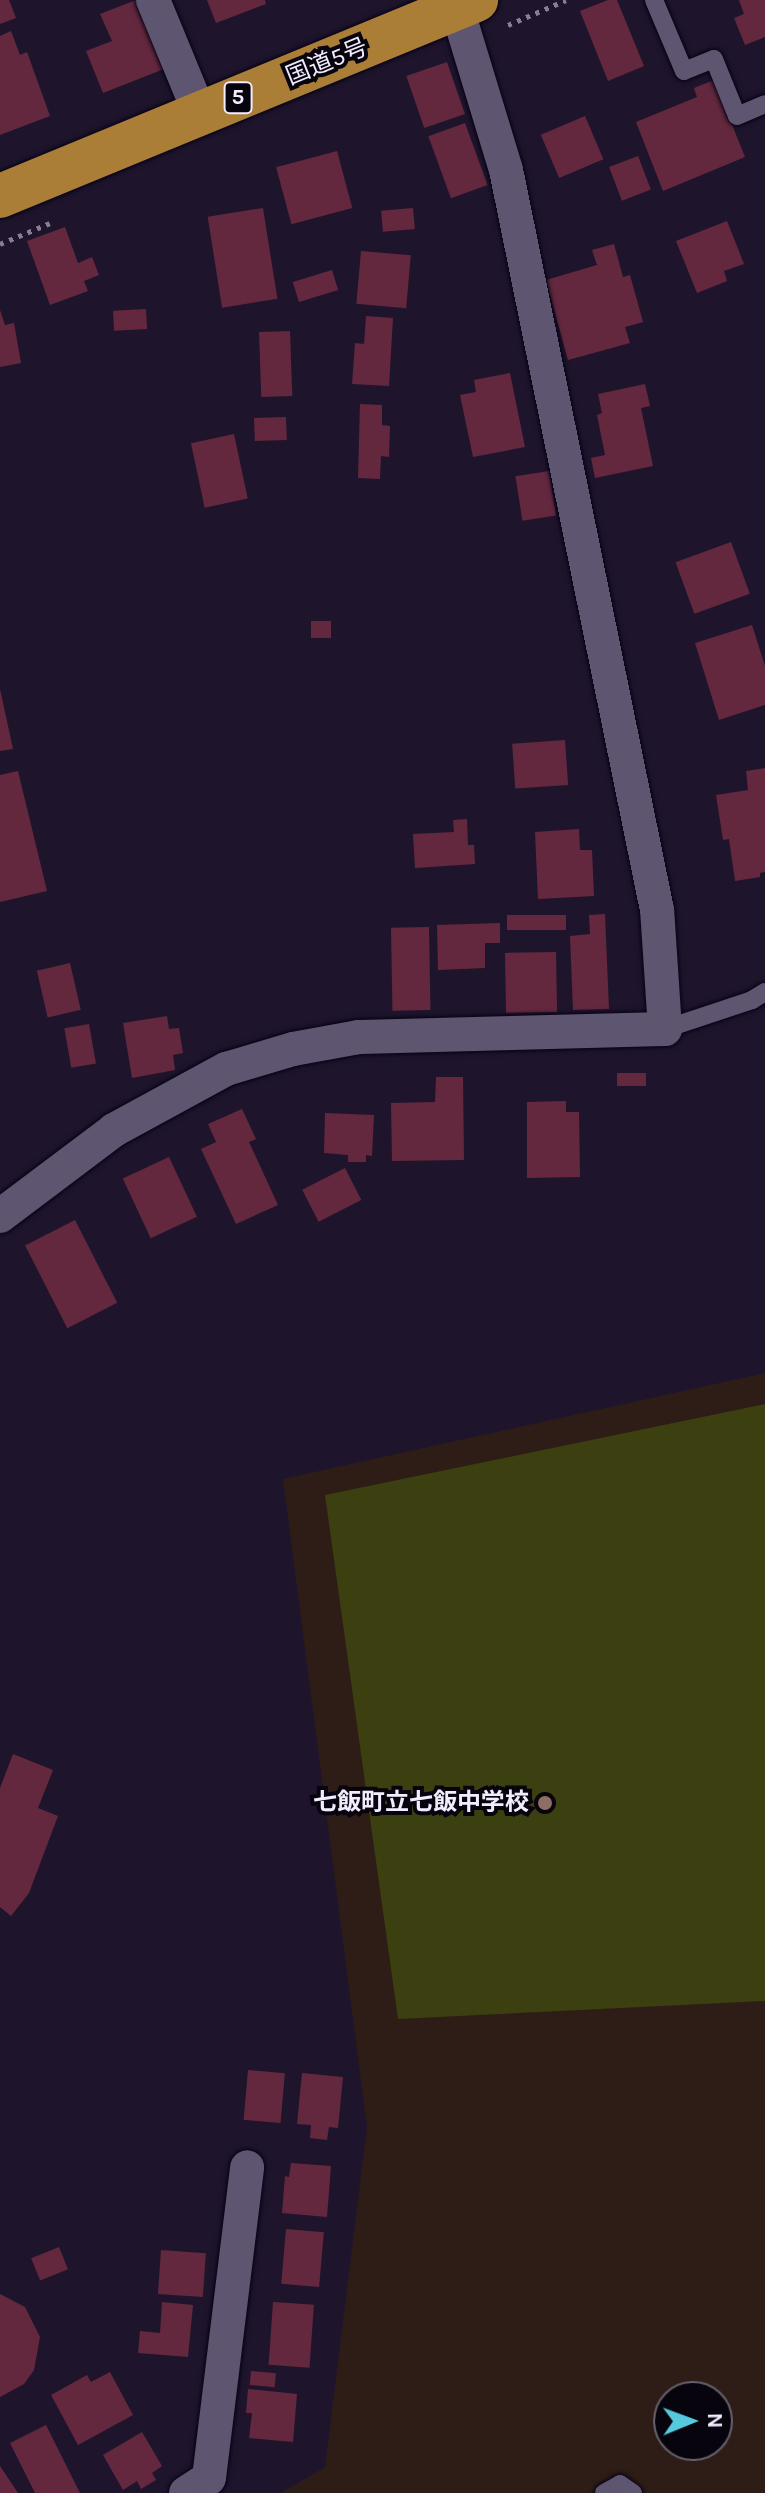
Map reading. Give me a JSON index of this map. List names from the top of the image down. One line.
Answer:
{"streets":{"highway":["国道5号","5"]},"places":["七飯町立七飯中学校"],"north":"right"}
